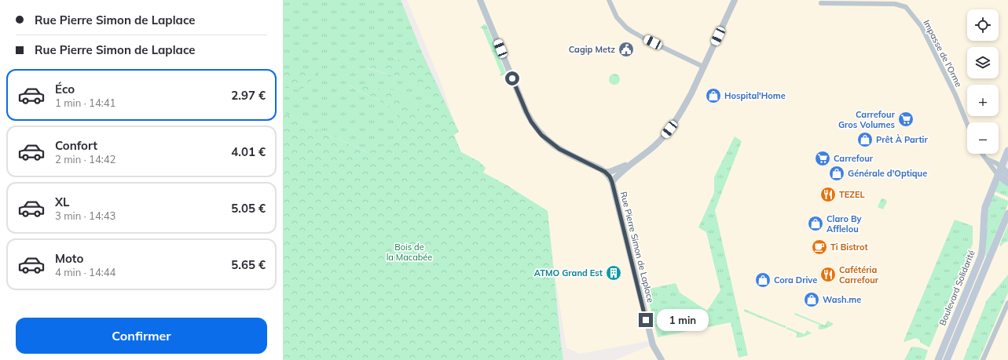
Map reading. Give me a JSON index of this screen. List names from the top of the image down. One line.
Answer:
{"streets":{"main road":["Boulevard Solidarité"],"street":["Impasse de l'Orme","Rue Pierre Simon de Laplace"]},"parks":["Bois de la Macabée"],"places":{"public building":["Cagip Metz"],"shop":["Hospital'Home","Prêt À Partir","Générale d'Optique","Claro By Afflelou","Cora Drive","Wash.me"],"supermarket":["Carrefour Gros Volumes","Carrefour"],"restaurant":["TEZEL","Cafétéria Carrefour"],"cafe":["Ti Bistrot"],"building":["ATMO Grand Est"]},"page":{"banner":["Rue Pierre Simon de Laplace","Rue Pierre Simon de Laplace"],"map_buttons":["+","−"],"list":[{"name":"Éco","note":"1 min · 14:41","value":"2.97 €"},{"name":"Confort","note":"2 min · 14:42","value":"4.01 €"},{"name":"XL","note":"3 min · 14:43","value":"5.05 €"},{"name":"Moto","note":"4 min · 14:44","value":"5.65 €"}],"bubble":"1 min","buttons":"Confirmer"}}
